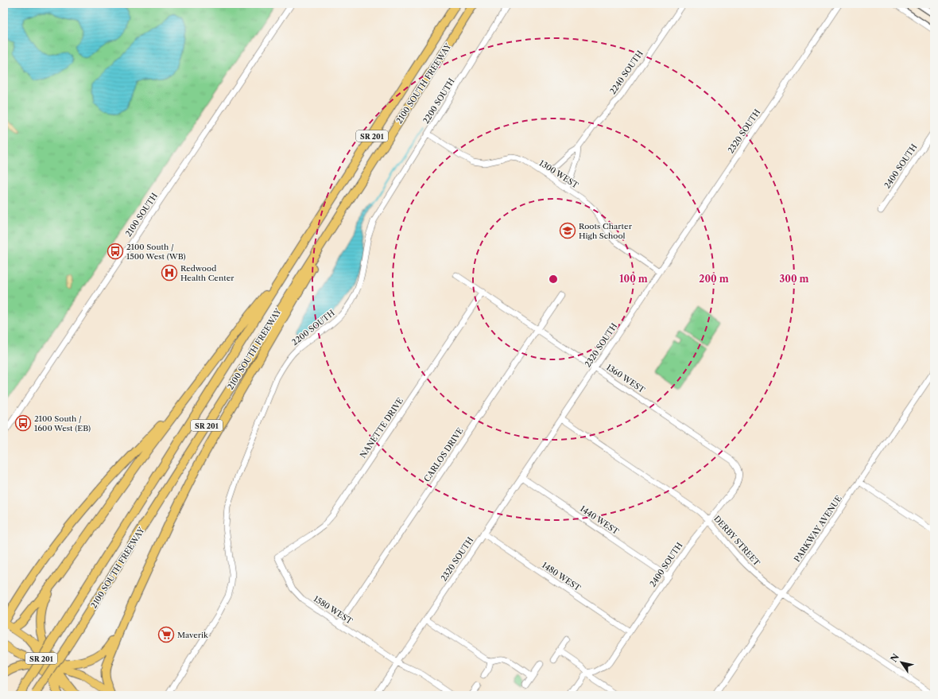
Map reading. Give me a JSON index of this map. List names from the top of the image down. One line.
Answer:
{"streets":{"highway":["2100 SOUTH FREEWAY","SR 201"],"street":["2240 SOUTH","2200 SOUTH","2320 SOUTH","2400 SOUTH","1300 WEST","2100 SOUTH","1360 WEST","NANETTE DRIVE","CARLOS DRIVE","1440 WEST","PARKWAY AVENUE","DERBY STREET","1480 WEST","1580 WEST"]},"crossings":[["2240 SOUTH","1300 WEST"],["2200 SOUTH","1300 WEST"],["2320 SOUTH","1300 WEST"],["2320 SOUTH","1360 WEST"],["2320 SOUTH","1440 WEST"],["2320 SOUTH","DERBY STREET"],["2320 SOUTH","1480 WEST"],["2320 SOUTH","1580 WEST"],["2400 SOUTH","1360 WEST"],["2400 SOUTH","1440 WEST"],["2400 SOUTH","DERBY STREET"],["2400 SOUTH","1480 WEST"],["1360 WEST","NANETTE DRIVE"],["1360 WEST","CARLOS DRIVE"],["NANETTE DRIVE","1580 WEST"],["CARLOS DRIVE","1580 WEST"],["PARKWAY AVENUE","DERBY STREET"]],"places":{"school or university":["Roots Charter High School"],"bus stop":["2100 South / 1500 West (WB)","2100 South / 1600 West (EB)"],"hospital":["Redwood Health Center"],"supermarket":["Maverik"]},"north":"top left","rings":["100 m","200 m","300 m"]}
